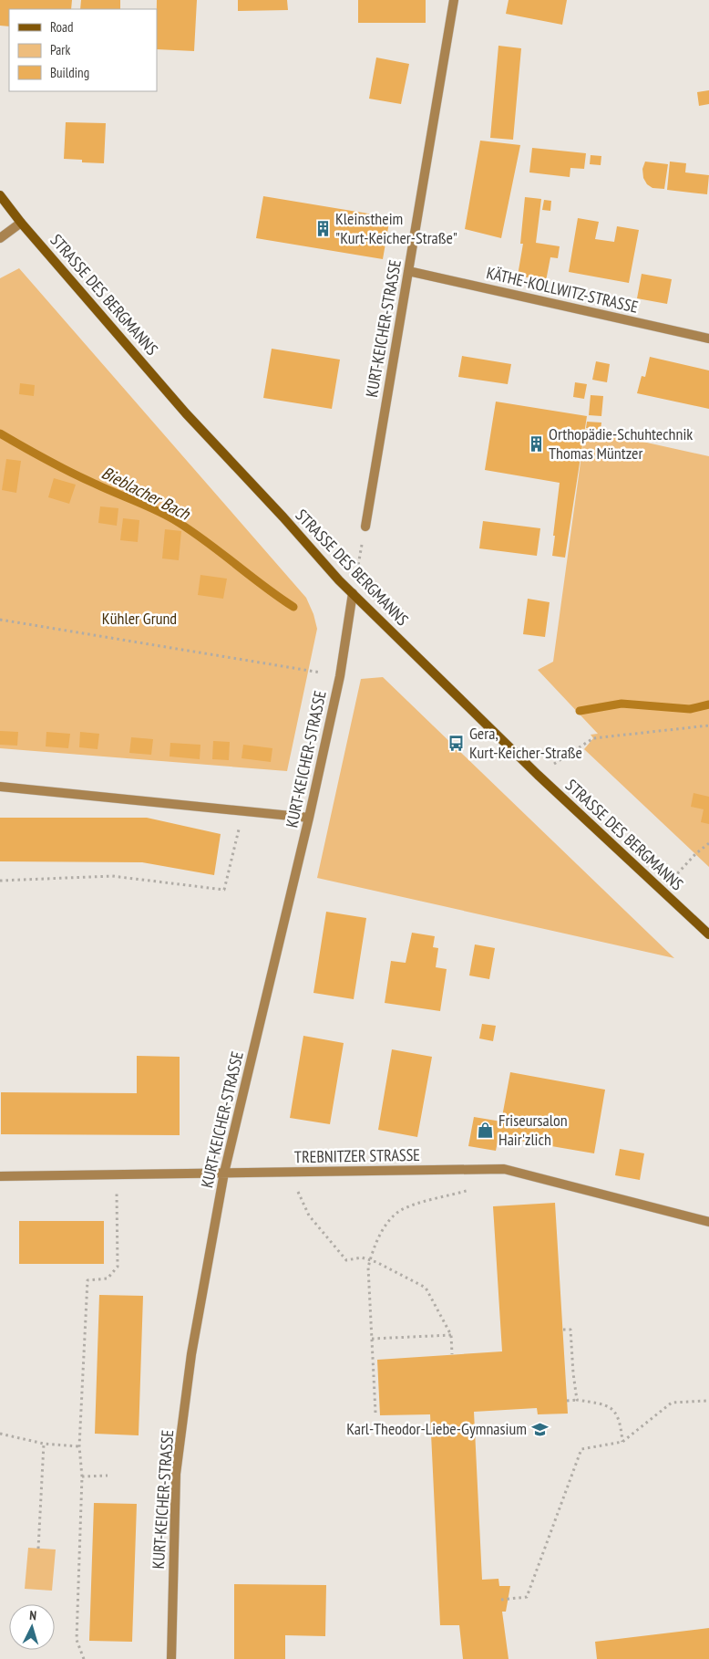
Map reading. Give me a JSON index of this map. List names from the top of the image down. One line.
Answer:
{"streets":{"main road":["STRASSE DES BERGMANNS"],"street":["KÄTHE-KOLLWITZ-STRASSE","KURT-KEICHER-STRASSE","TREBNITZER STRASSE"]},"crossings":[["KÄTHE-KOLLWITZ-STRASSE","KURT-KEICHER-STRASSE"],["STRASSE DES BERGMANNS","KURT-KEICHER-STRASSE"],["KURT-KEICHER-STRASSE","TREBNITZER STRASSE"]],"water":["Bieblacher Bach"],"parks":["Kühler Grund"],"places":{"building":["Kleinstheim \"Kurt-Keicher-Straße\"","Orthopädie-Schuhtechnik Thomas Müntzer"],"bus stop":["Gera, Kurt-Keicher-Straße"],"shop":["Friseursalon Hair'zlich"],"school or university":["Karl-Theodor-Liebe-Gymnasium"]},"legend":["Road","Park","Building"],"north":"top"}
